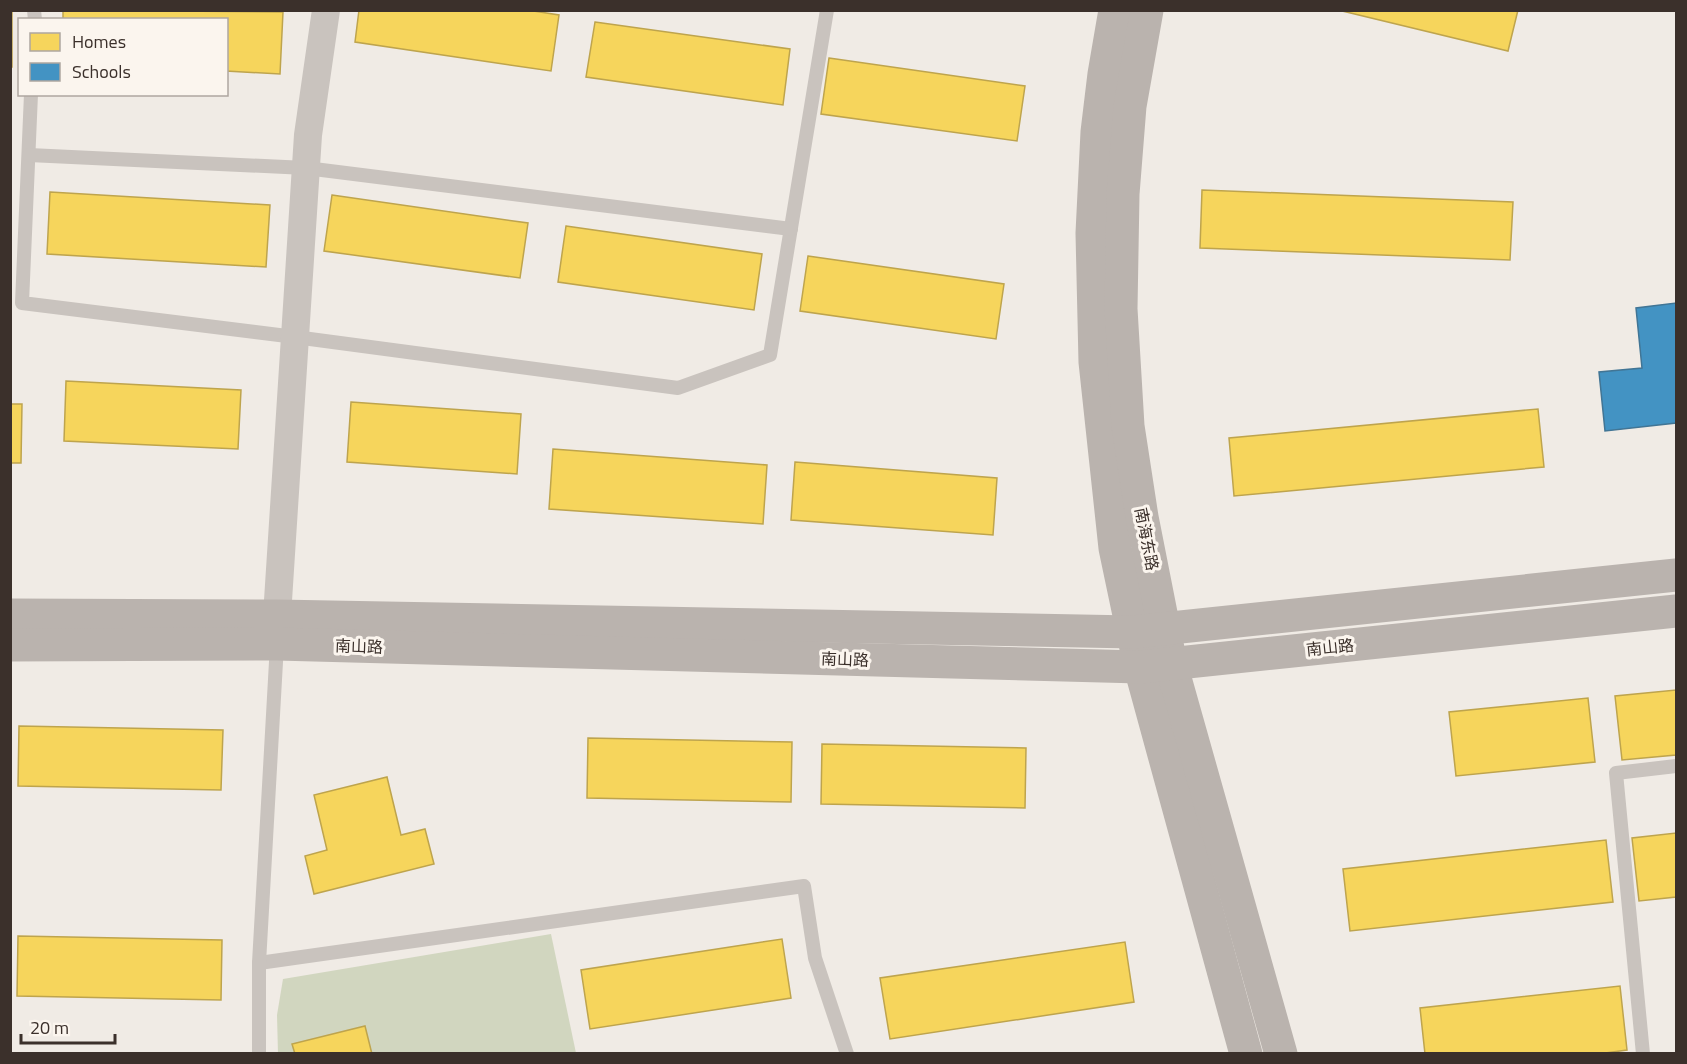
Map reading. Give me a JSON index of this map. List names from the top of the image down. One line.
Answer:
{"streets":{"street":["南海东路","南山路"]},"crossings":[["南海东路","南山路"]],"legend":["Homes","Schools"],"scale_bar":"20 m"}
